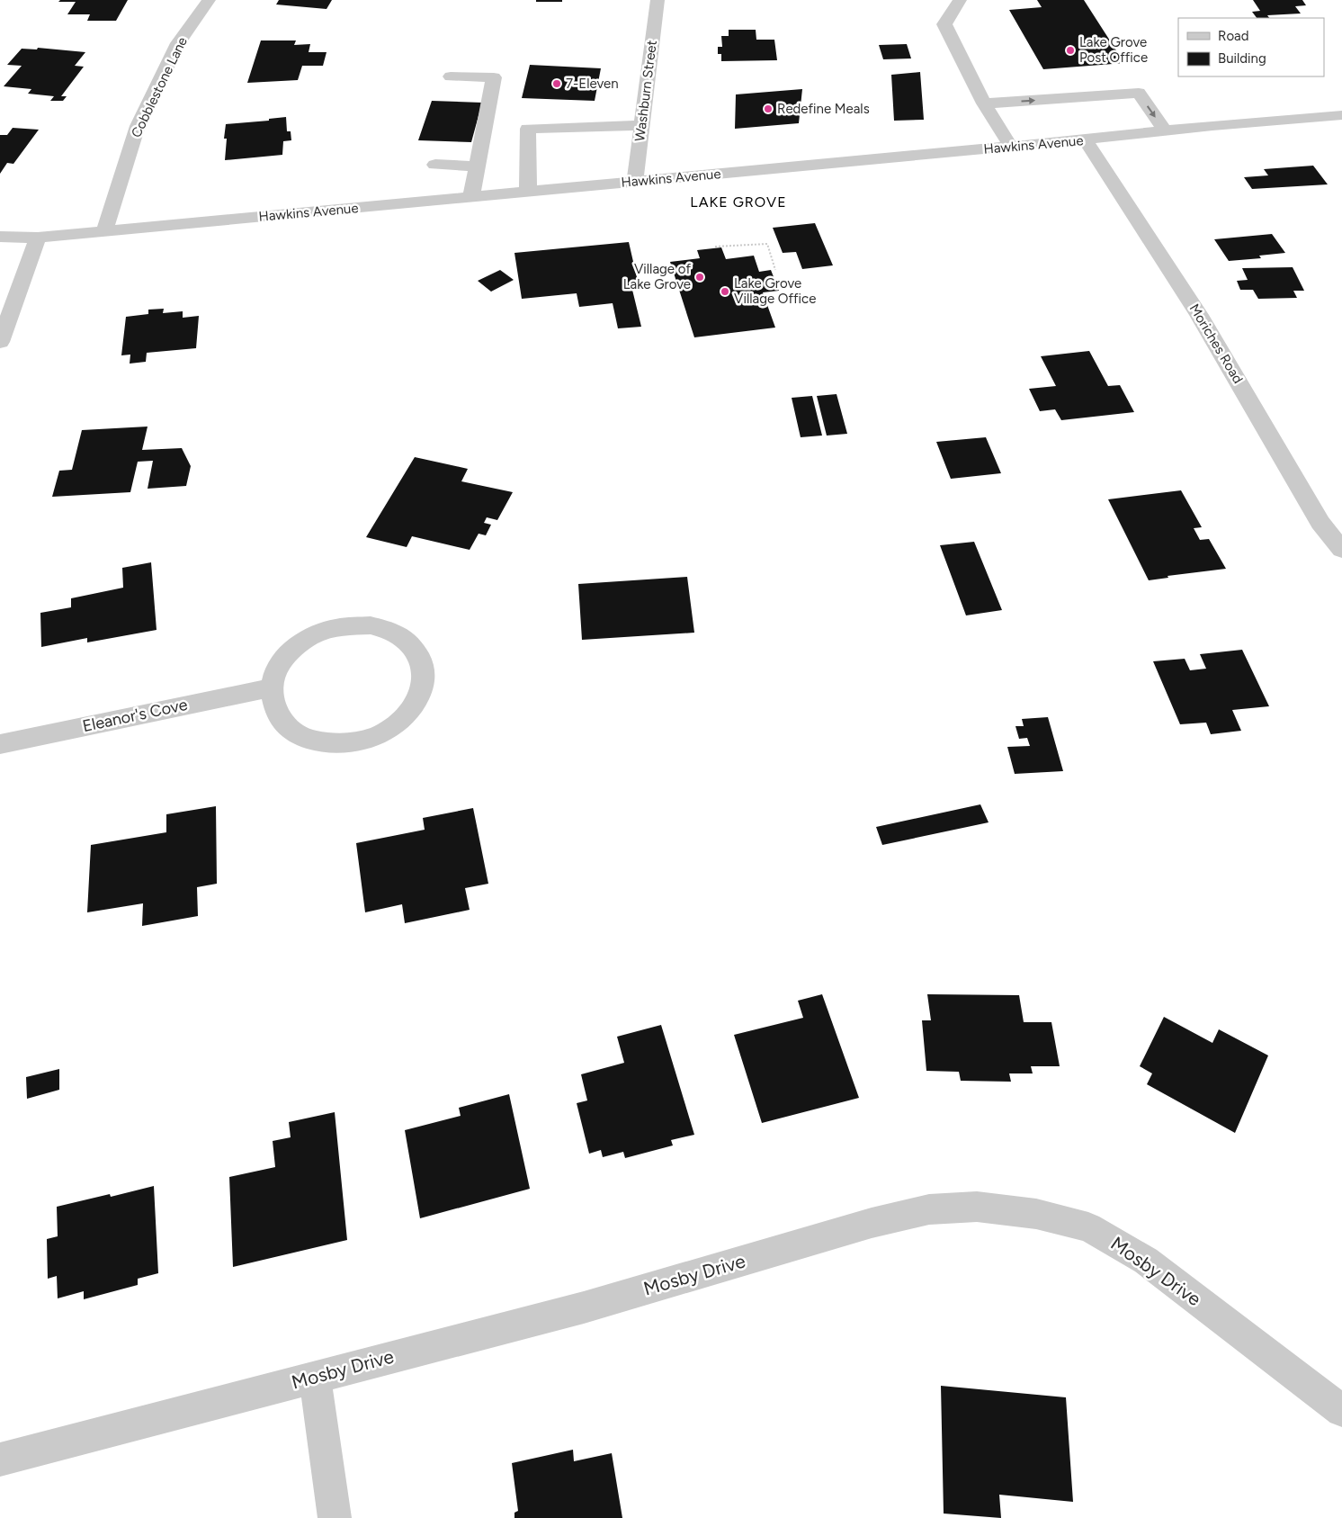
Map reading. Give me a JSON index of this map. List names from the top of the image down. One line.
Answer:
{"streets":{"street":["Cobblestone Lane","Washburn Street","Hawkins Avenue","Moriches Road","Eleanor's Cove","Mosby Drive"]},"crossings":[["Cobblestone Lane","Hawkins Avenue"],["Washburn Street","Hawkins Avenue"],["Hawkins Avenue","Moriches Road"]],"districts":["LAKE GROVE"],"places":["Lake Grove Post Office","7-Eleven","Redefine Meals","Village of Lake Grove","Lake Grove Village Office"],"legend":["Road","Building"]}
